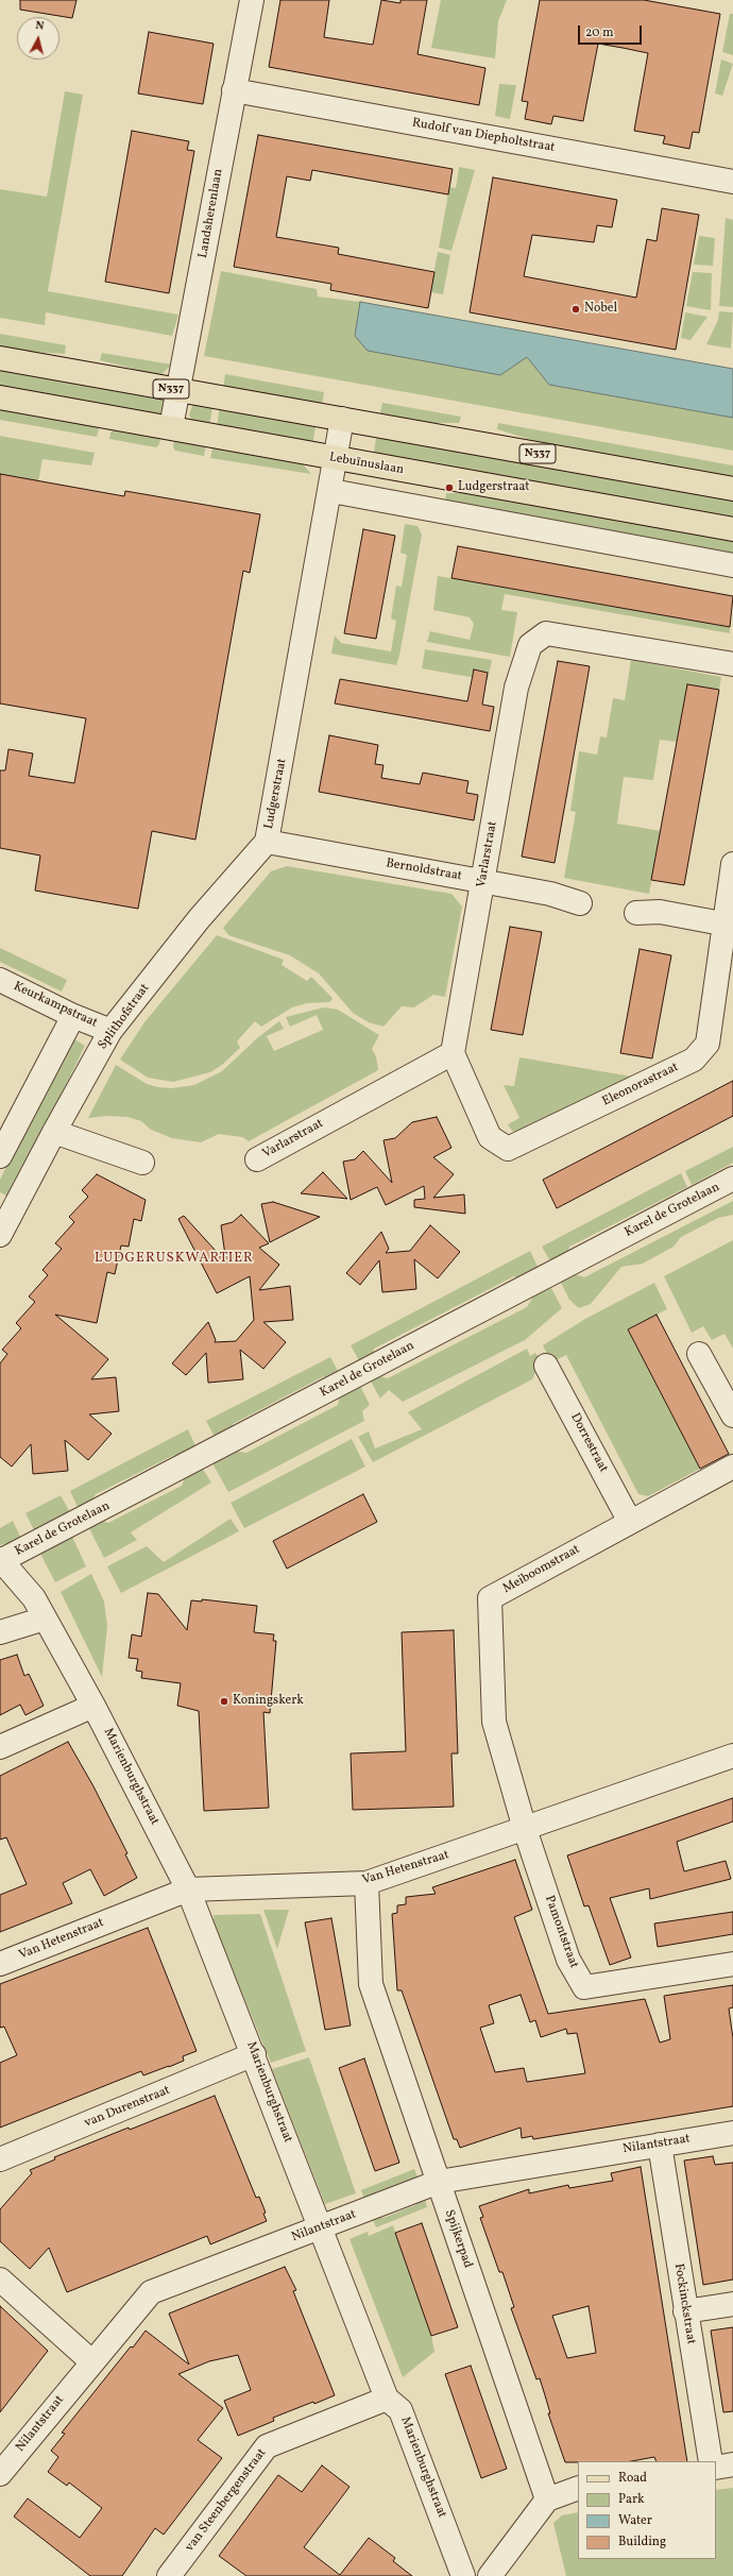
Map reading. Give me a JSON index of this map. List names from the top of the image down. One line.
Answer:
{"streets":{"main road":["N337","Lebuïnuslaan"],"street":["Rudolf van Diepholtstraat","Landsherenlaan","Ludgerstraat","Varlarstraat","Bernoldstraat","Keurkampstraat","Splithofstraat","Eleonorastraat","Karel de Grotelaan","Dorrestraat","Meiboomstraat","Marienburghstraat","Van Hetenstraat","Pamontstraat","van Durenstraat","Nilantstraat","Spijkerpad","Fockinckstraat","van Steenbergenstraat"]},"crossings":[["Rudolf van Diepholtstraat","Landsherenlaan"],["Landsherenlaan","N337"],["Landsherenlaan","Lebuïnuslaan"],["N337","Ludgerstraat"],["Lebuïnuslaan","Ludgerstraat"],["Ludgerstraat","Bernoldstraat"],["Ludgerstraat","Splithofstraat"],["Varlarstraat","Bernoldstraat"],["Varlarstraat","Eleonorastraat"],["Bernoldstraat","Splithofstraat"],["Keurkampstraat","Splithofstraat"],["Karel de Grotelaan","Marienburghstraat"],["Dorrestraat","Meiboomstraat"],["Meiboomstraat","Van Hetenstraat"],["Meiboomstraat","Pamontstraat"],["Marienburghstraat","Van Hetenstraat"],["Marienburghstraat","van Durenstraat"],["Marienburghstraat","Nilantstraat"],["Marienburghstraat","van Steenbergenstraat"],["Van Hetenstraat","Pamontstraat"],["Van Hetenstraat","Spijkerpad"],["Nilantstraat","Spijkerpad"],["Nilantstraat","Fockinckstraat"]],"districts":["LUDGERUSKWARTIER"],"places":["Nobel","Ludgerstraat","Koningskerk"],"legend":["Road","Park","Water","Building"],"scale_bar":"20 m","north":"top"}
